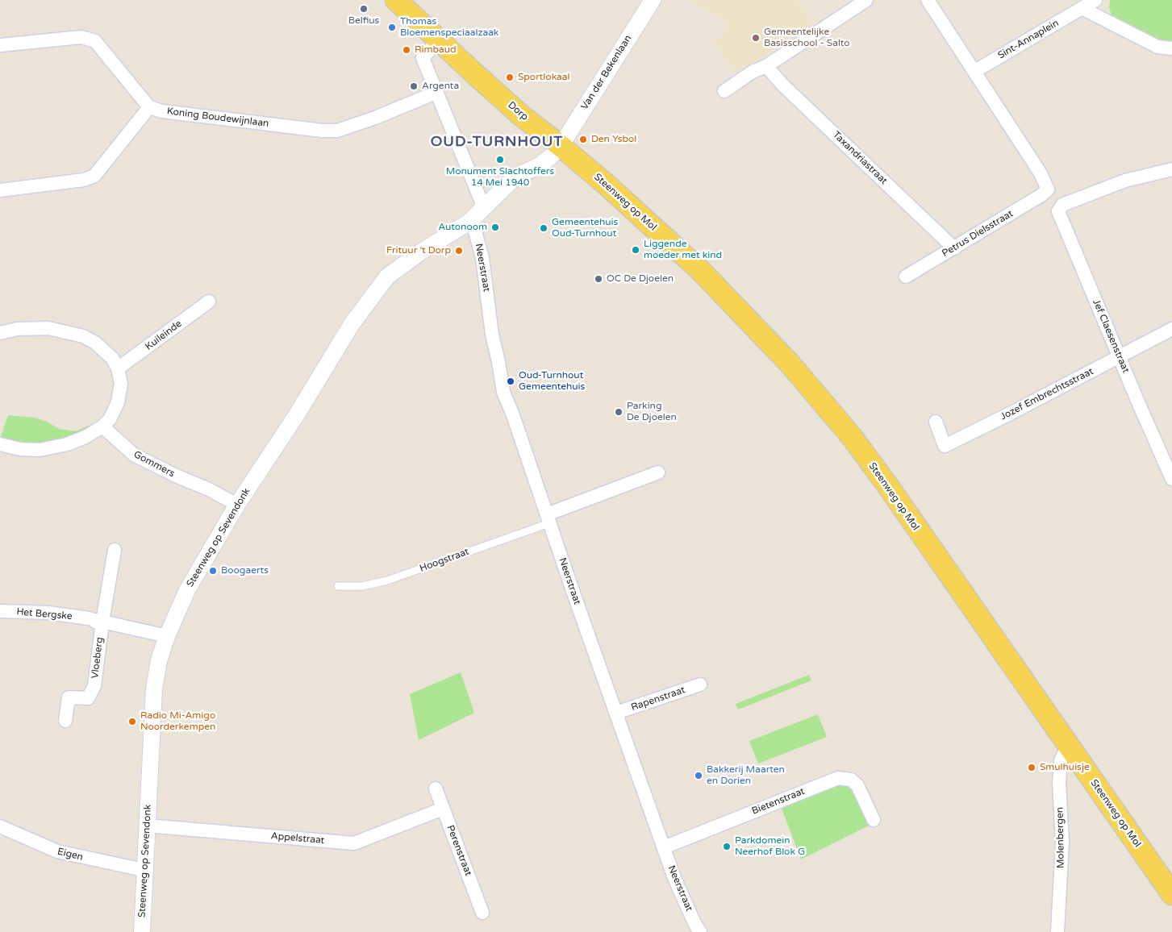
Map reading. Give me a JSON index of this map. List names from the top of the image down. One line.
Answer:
{"streets":{"main road":["Dorp","Steenweg op Mol"],"street":["Sint-Annaplein","Van der Bekenlaan","Koning Boudewijnlaan","Taxandriastraat","Petrus Dielsstraat","Neerstraat","Kuileinde","Jef Claesenstraat","Jozef Embrechtsstraat","Gommers","Steenweg op Sevendonk","Hoogstraat","Het Bergske","Vloeberg","Rapenstraat","Bietenstraat","Molenbergen","Appelstraat","Perenstraat","Eigen"]},"crossings":[["Sint-Annaplein","Petrus Dielsstraat"],["Van der Bekenlaan","Dorp"],["Van der Bekenlaan","Steenweg op Mol"],["Dorp","Steenweg op Mol"],["Taxandriastraat","Petrus Dielsstraat"],["Steenweg op Mol","Molenbergen"],["Neerstraat","Steenweg op Sevendonk"],["Neerstraat","Hoogstraat"],["Neerstraat","Rapenstraat"],["Neerstraat","Bietenstraat"],["Jef Claesenstraat","Jozef Embrechtsstraat"],["Gommers","Steenweg op Sevendonk"],["Steenweg op Sevendonk","Vloeberg"],["Steenweg op Sevendonk","Appelstraat"],["Steenweg op Sevendonk","Eigen"],["Appelstraat","Perenstraat"]],"districts":["OUD-TURNHOUT"],"places":["Belfius","Thomas Bloemenspeciaalzaak","Gemeentelijke Basisschool - Salto","Rimbaud","Sportlokaal","Argenta","Den Ysbol","Monument Slachtoffers 14 Mei 1940","Autonoom","Gemeentehuis Oud-Turnhout","Liggende moeder met kind","Frituur 't Dorp","OC De Djoelen","Oud-Turnhout Gemeentehuis","Parking De Djoelen","Boogaerts","Radio Mi-Amigo Noorderkempen","Smulhuisje","Bakkerij Maarten en Dorien","Parkdomein Neerhof Blok G"]}
